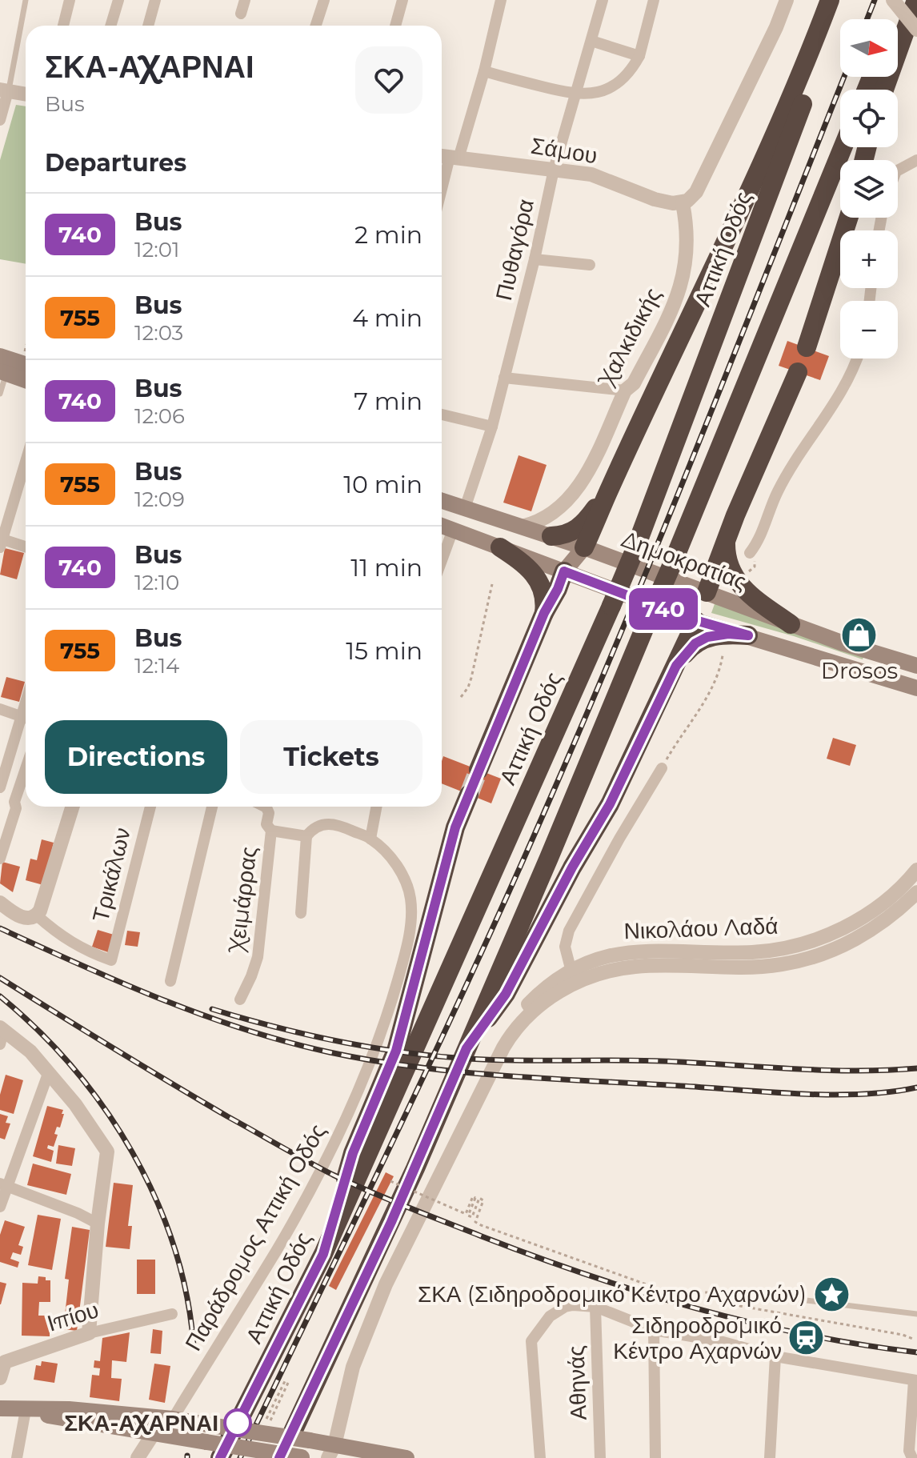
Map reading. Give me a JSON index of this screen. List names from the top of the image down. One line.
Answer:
{"streets":{"highway":["Αττική Οδός"],"main road":["Δημοκρατίας"],"street":["Σάμου","Πυθαγόρα","Χαλκιδικής","Τρικάλων","Χειμάρρας","Νικολάου Λαδά","Παράδρομος Αττική Οδός","Ιπίου","Αθηνάς"]},"crossings":[["Σάμου","Πυθαγόρα"],["Σάμου","Χαλκιδικής"],["Πυθαγόρα","Δημοκρατίας"],["Χαλκιδικής","Δημοκρατίας"]],"places":{"shop":["Drosos"],"place":["ΣΚΑ (Σιδηροδρομικό Κέντρο Αχαρνών)"],"station":["Σιδηροδρομικό Κέντρο Αχαρνών"],"other":["ΣΚΑ-ΑΧΑΡΝΑΙ"]},"lines":["bus line 740"],"north":"right","page":{"on_map":"740","map_buttons":["+","−"],"heading":[["ΣΚΑ-ΑΧΑΡΝΑΙ","Bus"],"Departures"],"list":[{"mark":"740","name":"Bus","note":"12:01","value":"2 min"},{"mark":"755","name":"Bus","note":"12:03","value":"4 min"},{"mark":"740","name":"Bus","note":"12:06","value":"7 min"},{"mark":"755","name":"Bus","note":"12:09","value":"10 min"},{"mark":"740","name":"Bus","note":"12:10","value":"11 min"},{"mark":"755","name":"Bus","note":"12:14","value":"15 min"}],"buttons":["Directions","Tickets"]}}
